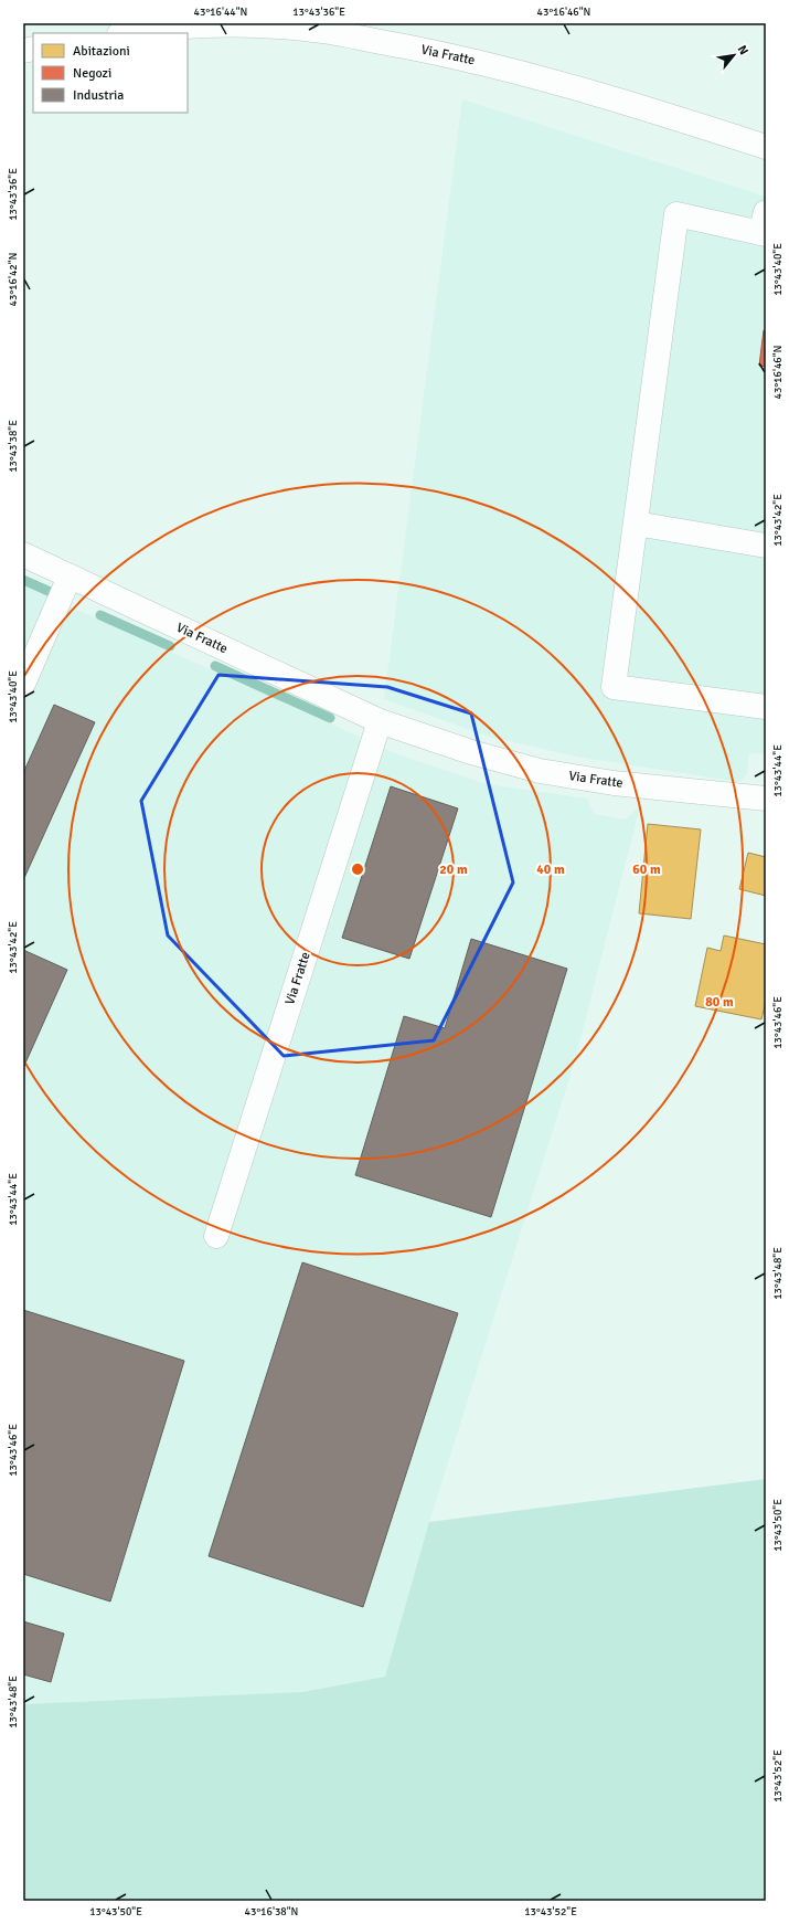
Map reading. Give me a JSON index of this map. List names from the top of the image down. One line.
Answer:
{"streets":{"street":["Via Fratte"]},"legend":["Abitazioni","Negozi","Industria"],"north":"top right","coordinates":["43°16'44\"N","13°43'36\"E","43°16'46\"N","13°43'40\"E","43°16'42\"N","13°43'38\"E","13°43'42\"E","13°43'44\"E","13°43'46\"E","13°43'48\"E","13°43'50\"E","13°43'52\"E","43°16'38\"N"],"rings":["20 m","40 m","60 m","80 m"]}
